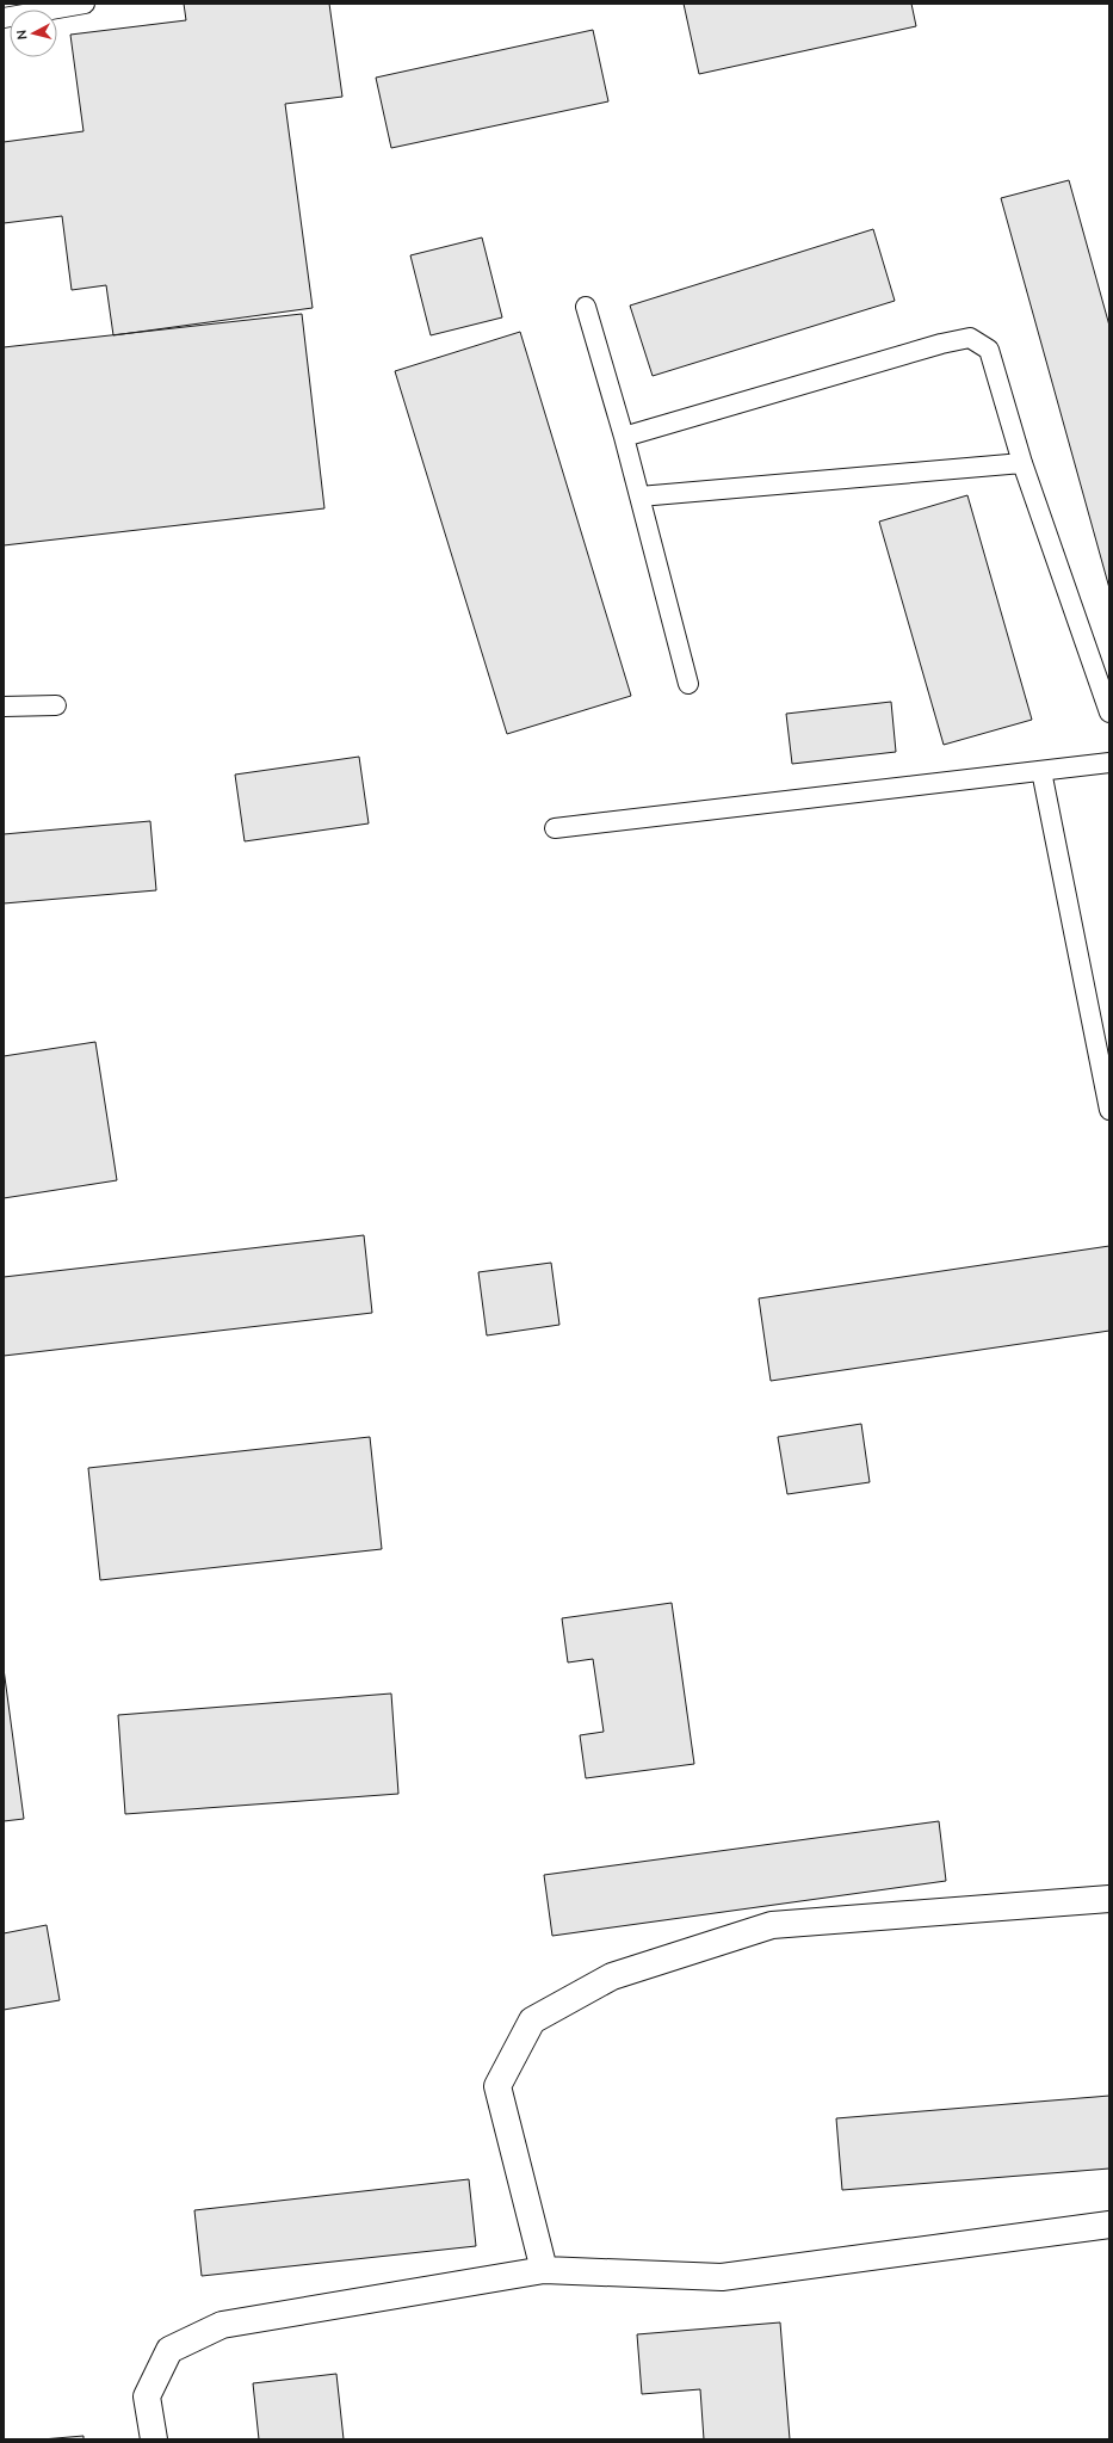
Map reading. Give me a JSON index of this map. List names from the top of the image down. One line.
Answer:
{"north":"left"}
